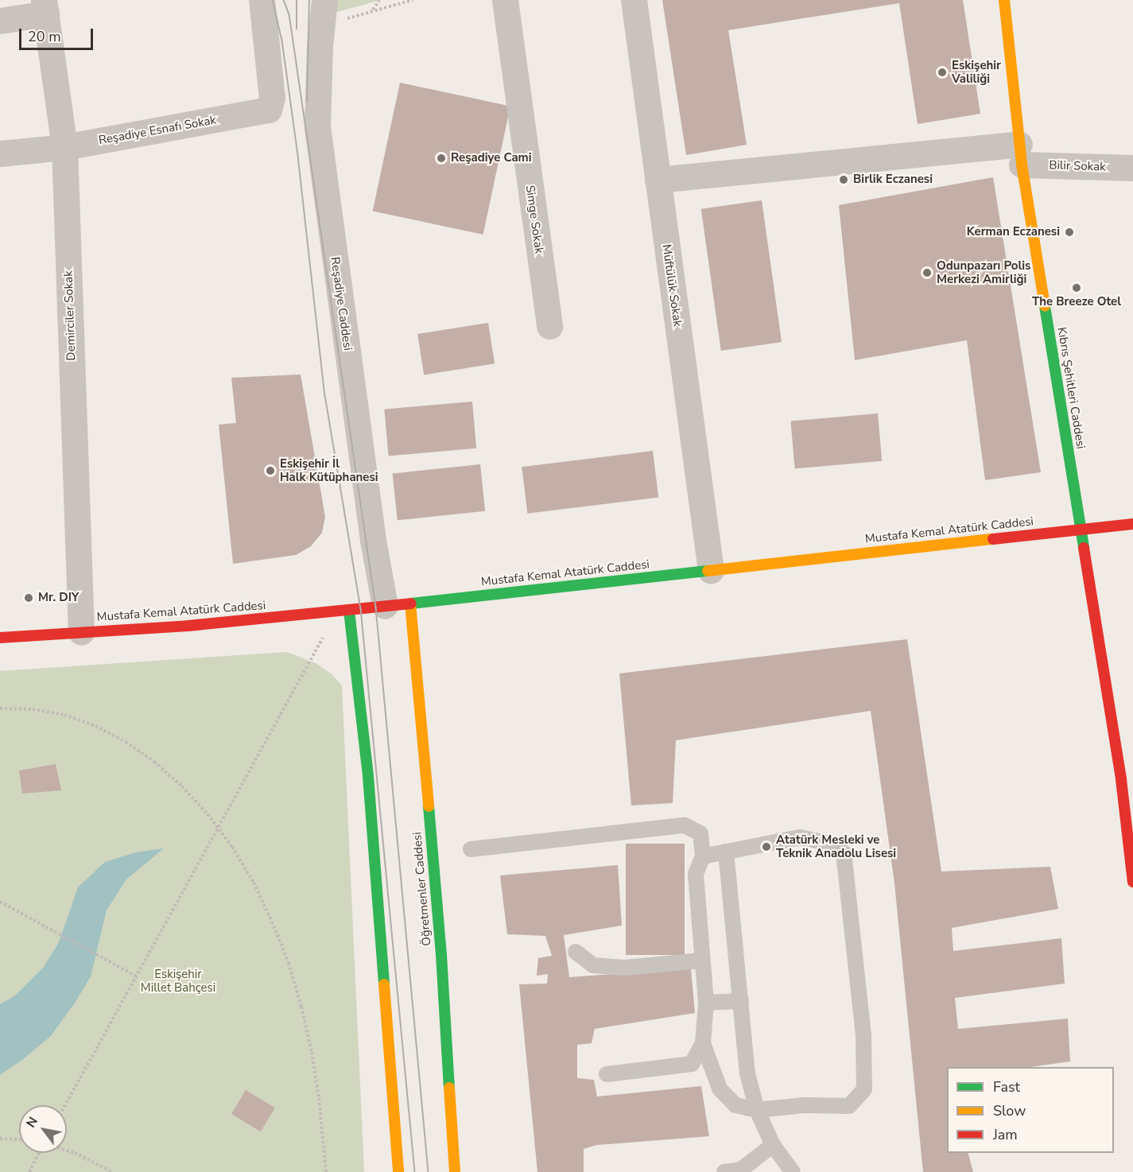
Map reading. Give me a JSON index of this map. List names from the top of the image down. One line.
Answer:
{"streets":{"main road":["Kıbrıs Şehitleri Caddesi","Mustafa Kemal Atatürk Caddesi","Öğretmenler Caddesi"],"street":["Reşadiye Esnafı Sokak","Bilir Sokak","Simge Sokak","Müftülük Sokak","Reşadiye Caddesi","Demirciler Sokak"]},"crossings":[["Reşadiye Esnafı Sokak","Demirciler Sokak"],["Bilir Sokak","Müftülük Sokak"],["Bilir Sokak","Kıbrıs Şehitleri Caddesi"],["Müftülük Sokak","Mustafa Kemal Atatürk Caddesi"],["Reşadiye Caddesi","Mustafa Kemal Atatürk Caddesi"],["Demirciler Sokak","Mustafa Kemal Atatürk Caddesi"],["Kıbrıs Şehitleri Caddesi","Mustafa Kemal Atatürk Caddesi"],["Mustafa Kemal Atatürk Caddesi","Öğretmenler Caddesi"]],"parks":["Eskişehir Millet Bahçesi"],"places":["Eskişehir Valiliği","Reşadiye Cami","Birlik Eczanesi","Kerman Eczanesi","Odunpazarı Polis Merkezi Amirliği","The Breeze Otel","Eskişehir İl Halk Kütüphanesi","Mr. DIY","Atatürk Mesleki ve Teknik Anadolu Lisesi"],"legend":["Fast","Slow","Jam"],"scale_bar":"20 m","north":"top left"}
